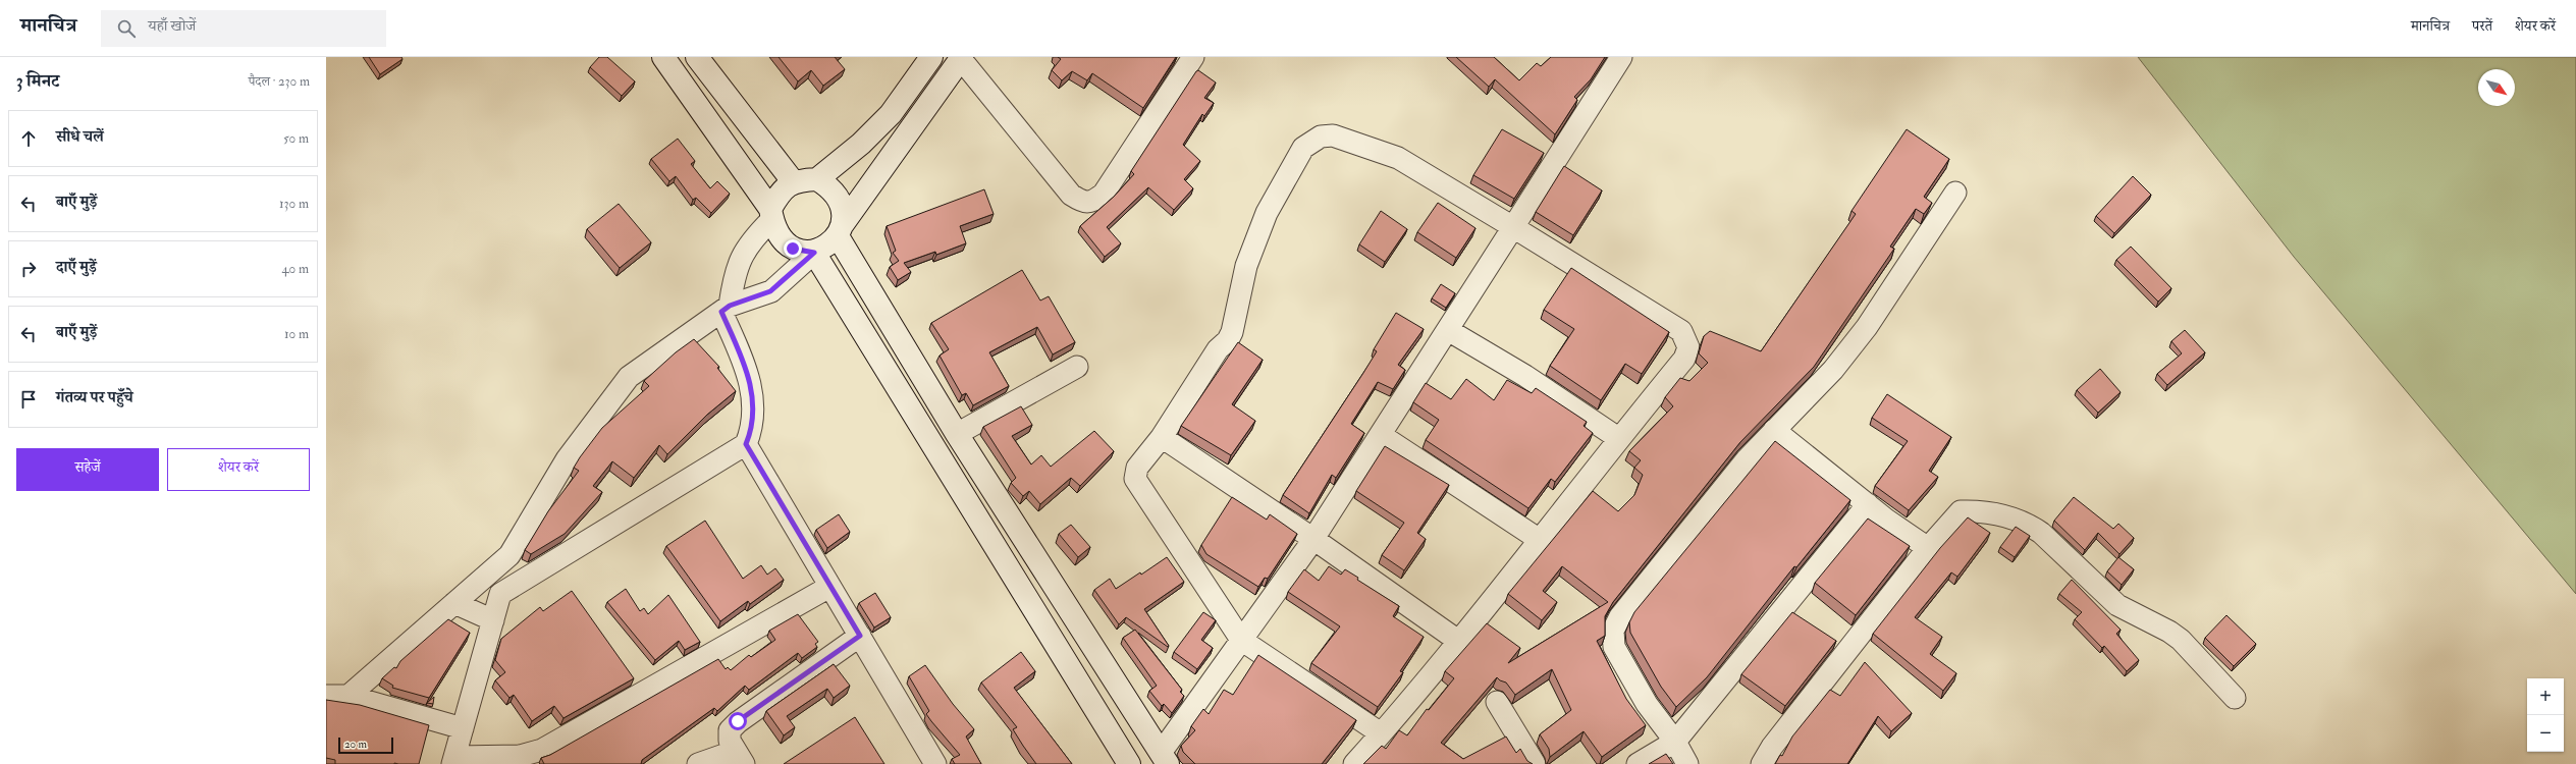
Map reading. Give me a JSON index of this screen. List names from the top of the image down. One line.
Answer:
{"scale_bar":"20 m","north":"bottom right","page":{"header":"मानचित्र","search":"यहाँ खोजें","nav":["मानचित्र","परतें","शेयर करें"],"heading":["3 मिनट","पैदल · 230 m"],"list":[["सीधे चलें","50 m"],["बाएँ मुड़ें","130 m"],["दाएँ मुड़ें","40 m"],["बाएँ मुड़ें","10 m"],"गंतव्य पर पहुँचे"],"buttons":["सहेजें","शेयर करें"],"map_buttons":["+","−"],"scale":"20 m"}}
